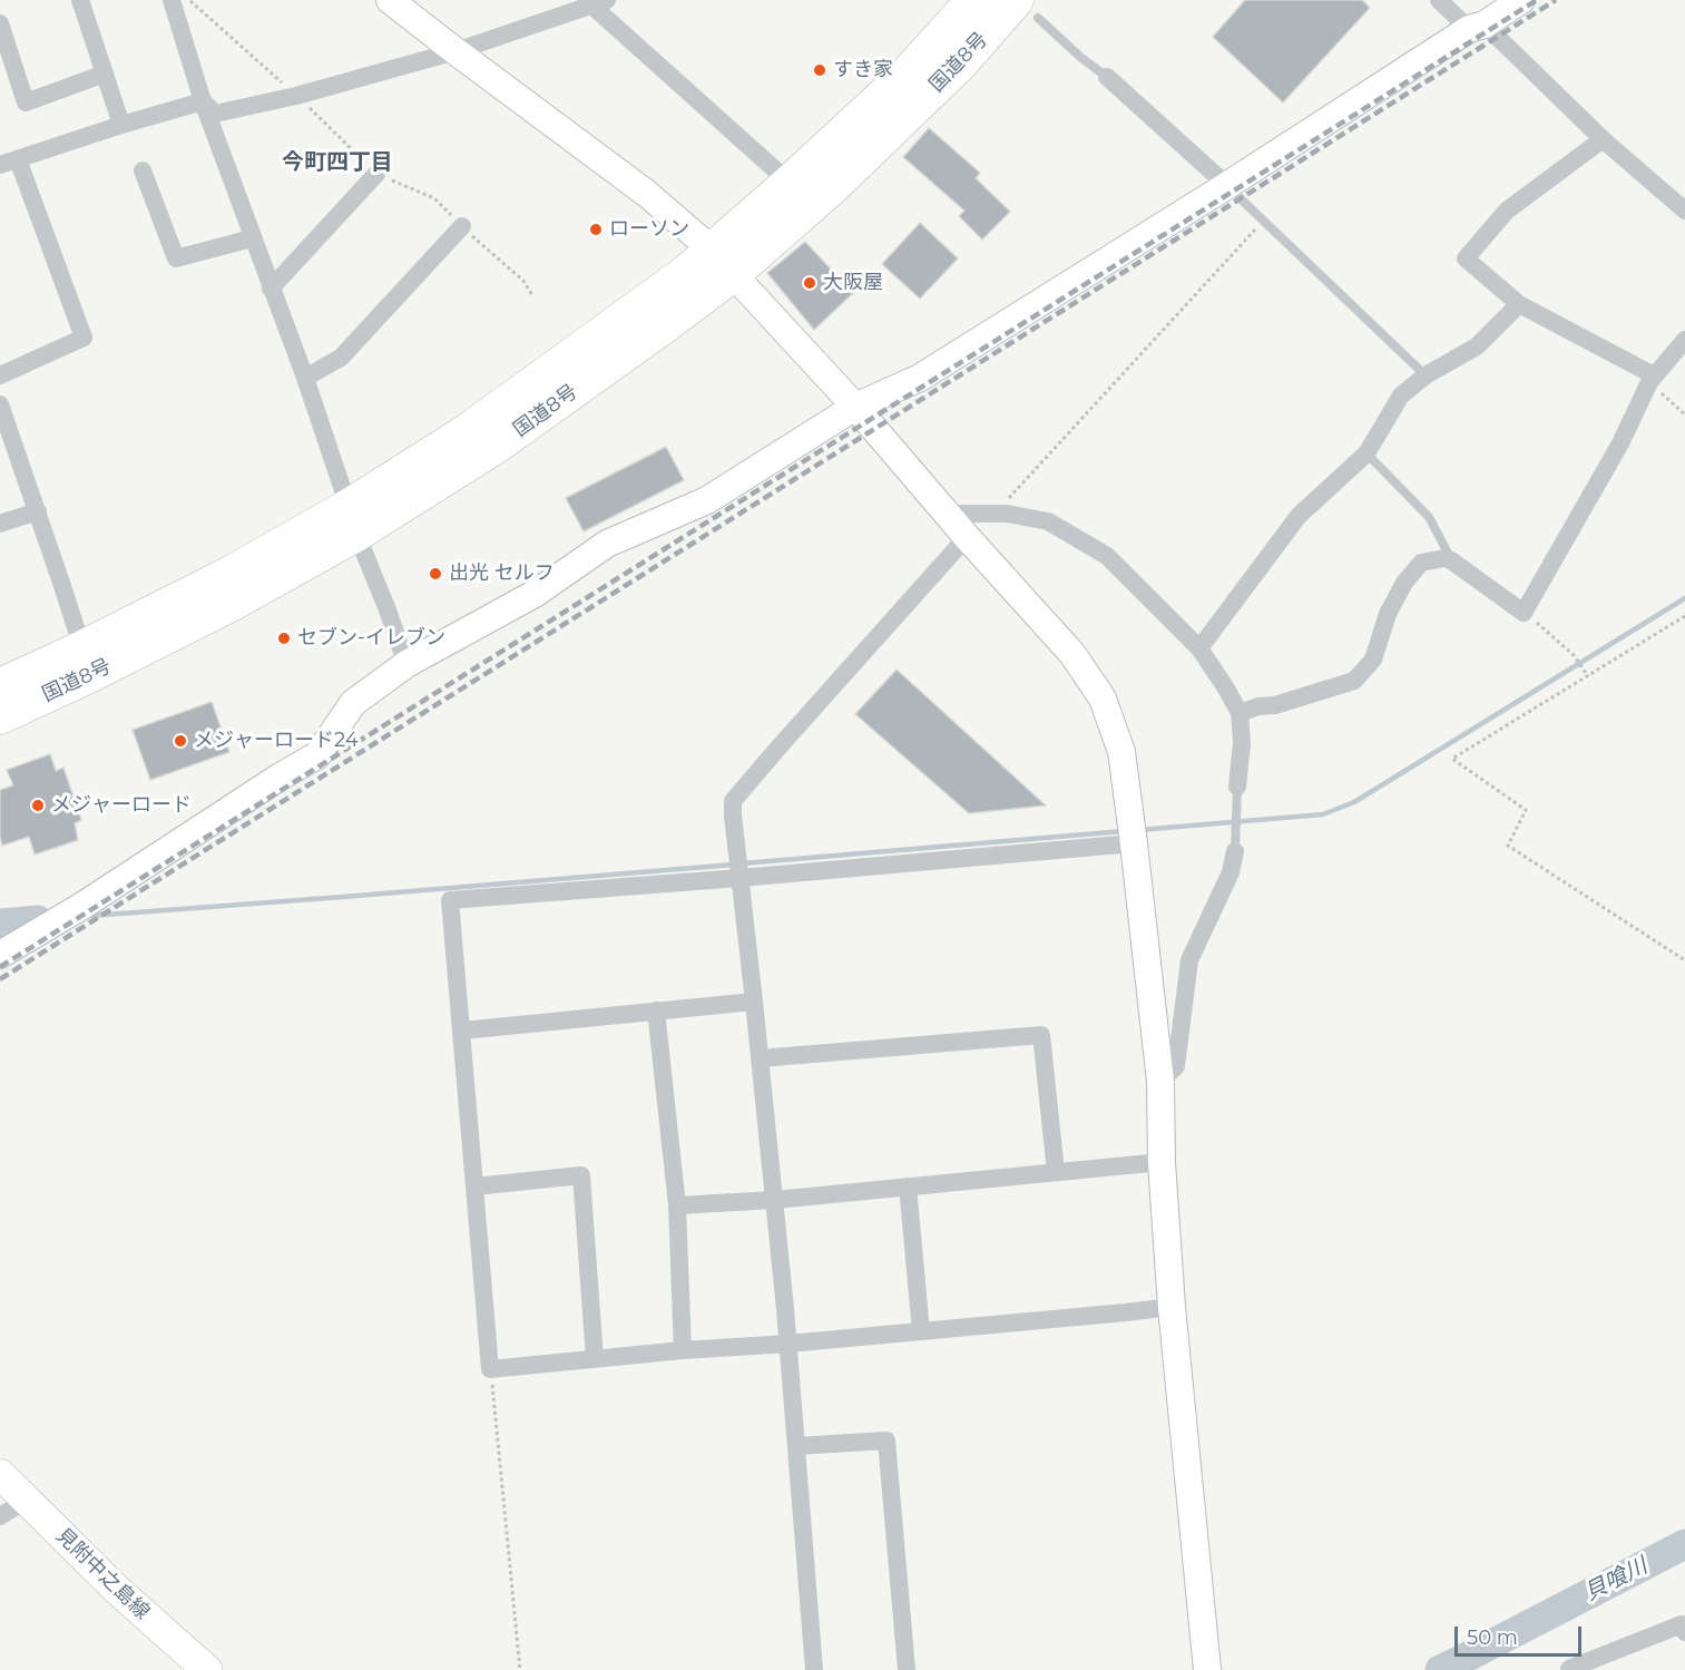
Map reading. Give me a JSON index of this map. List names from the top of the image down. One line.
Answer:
{"streets":{"highway":["国道8号"],"main road":["見附中之島線"]},"districts":["今町四丁目"],"water":["貝喰川"],"places":["すき家","ローソン","大阪屋","出光 セルフ","セブン-イレブン","メジャーロード24","メジャーロード"],"scale_bar":"50 m"}
